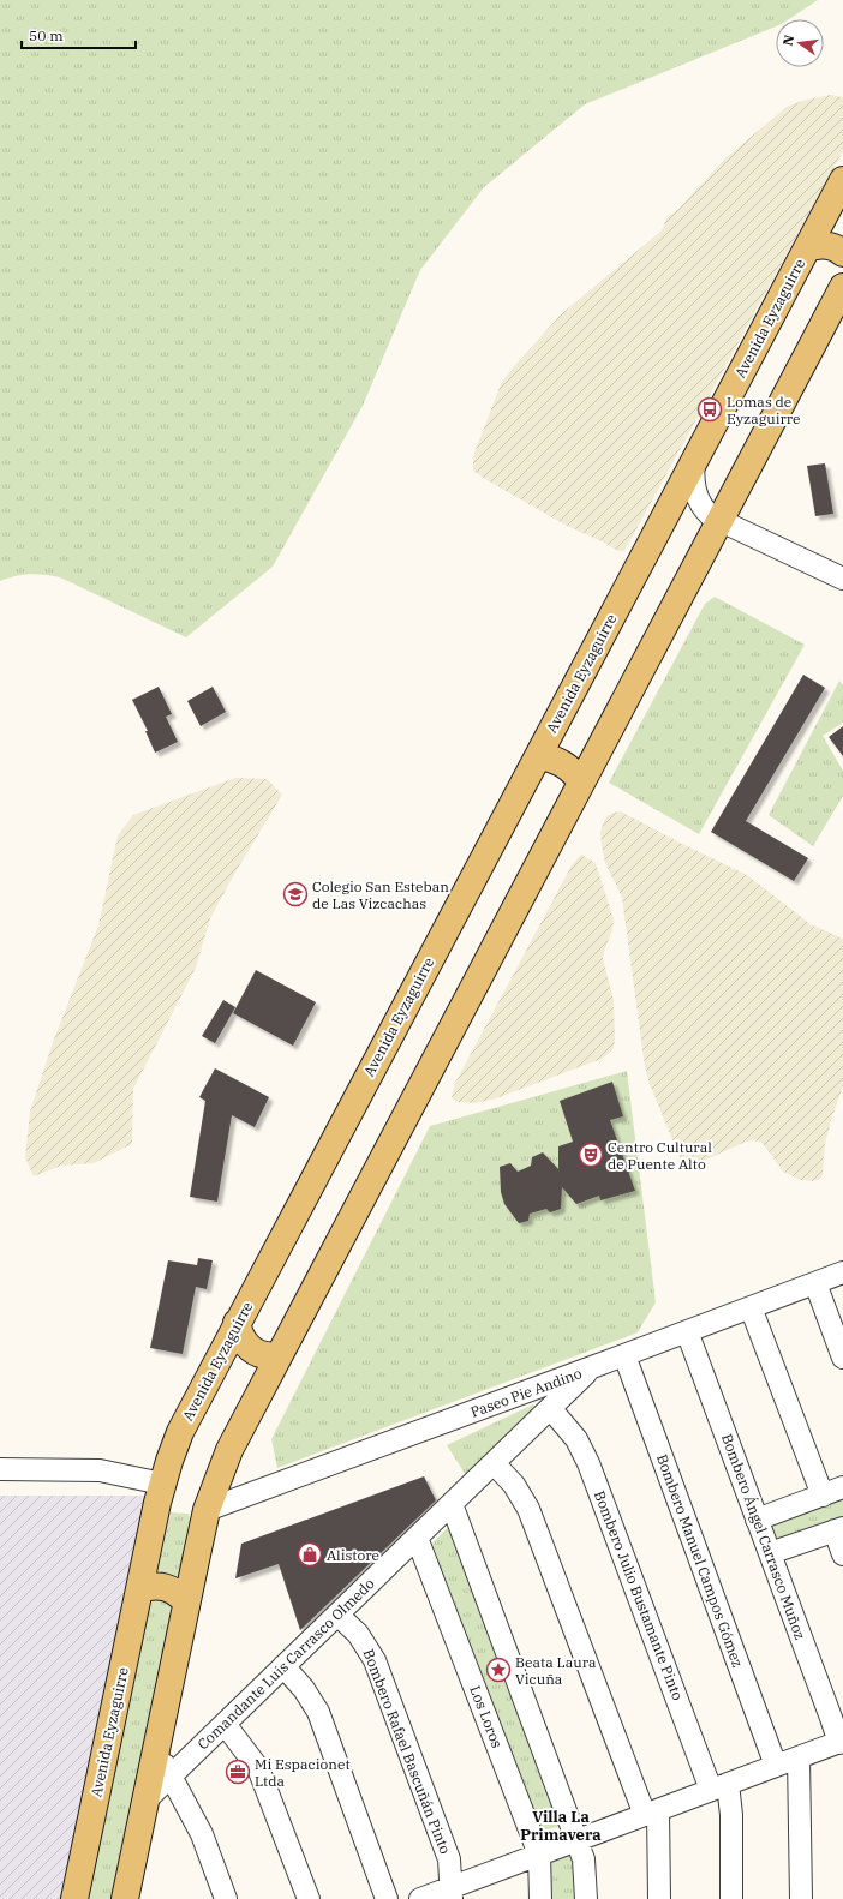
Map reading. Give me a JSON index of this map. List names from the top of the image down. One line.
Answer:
{"streets":{"main road":["Avenida Eyzaguirre"],"street":["Paseo Pie Andino","Bombero Ángel Carrasco Muñoz","Bombero Manuel Campos Gómez","Bombero Julio Bustamante Pinto","Comandante Luis Carrasco Olmedo","Los Loros","Bombero Rafael Bascuñán Pinto"]},"crossings":[["Paseo Pie Andino","Bombero Ángel Carrasco Muñoz"],["Paseo Pie Andino","Bombero Manuel Campos Gómez"],["Paseo Pie Andino","Comandante Luis Carrasco Olmedo"],["Bombero Julio Bustamante Pinto","Comandante Luis Carrasco Olmedo"],["Comandante Luis Carrasco Olmedo","Los Loros"],["Comandante Luis Carrasco Olmedo","Bombero Rafael Bascuñán Pinto"]],"districts":["Villa La Primavera"],"places":{"bus stop":["Lomas de Eyzaguirre"],"school or university":["Colegio San Esteban de Las Vizcachas"],"theatre":["Centro Cultural de Puente Alto"],"shop":["Alistore"],"place":["Beata Laura Vicuña"],"office":["Mi Espacionet Ltda"]},"scale_bar":"50 m","north":"left"}
